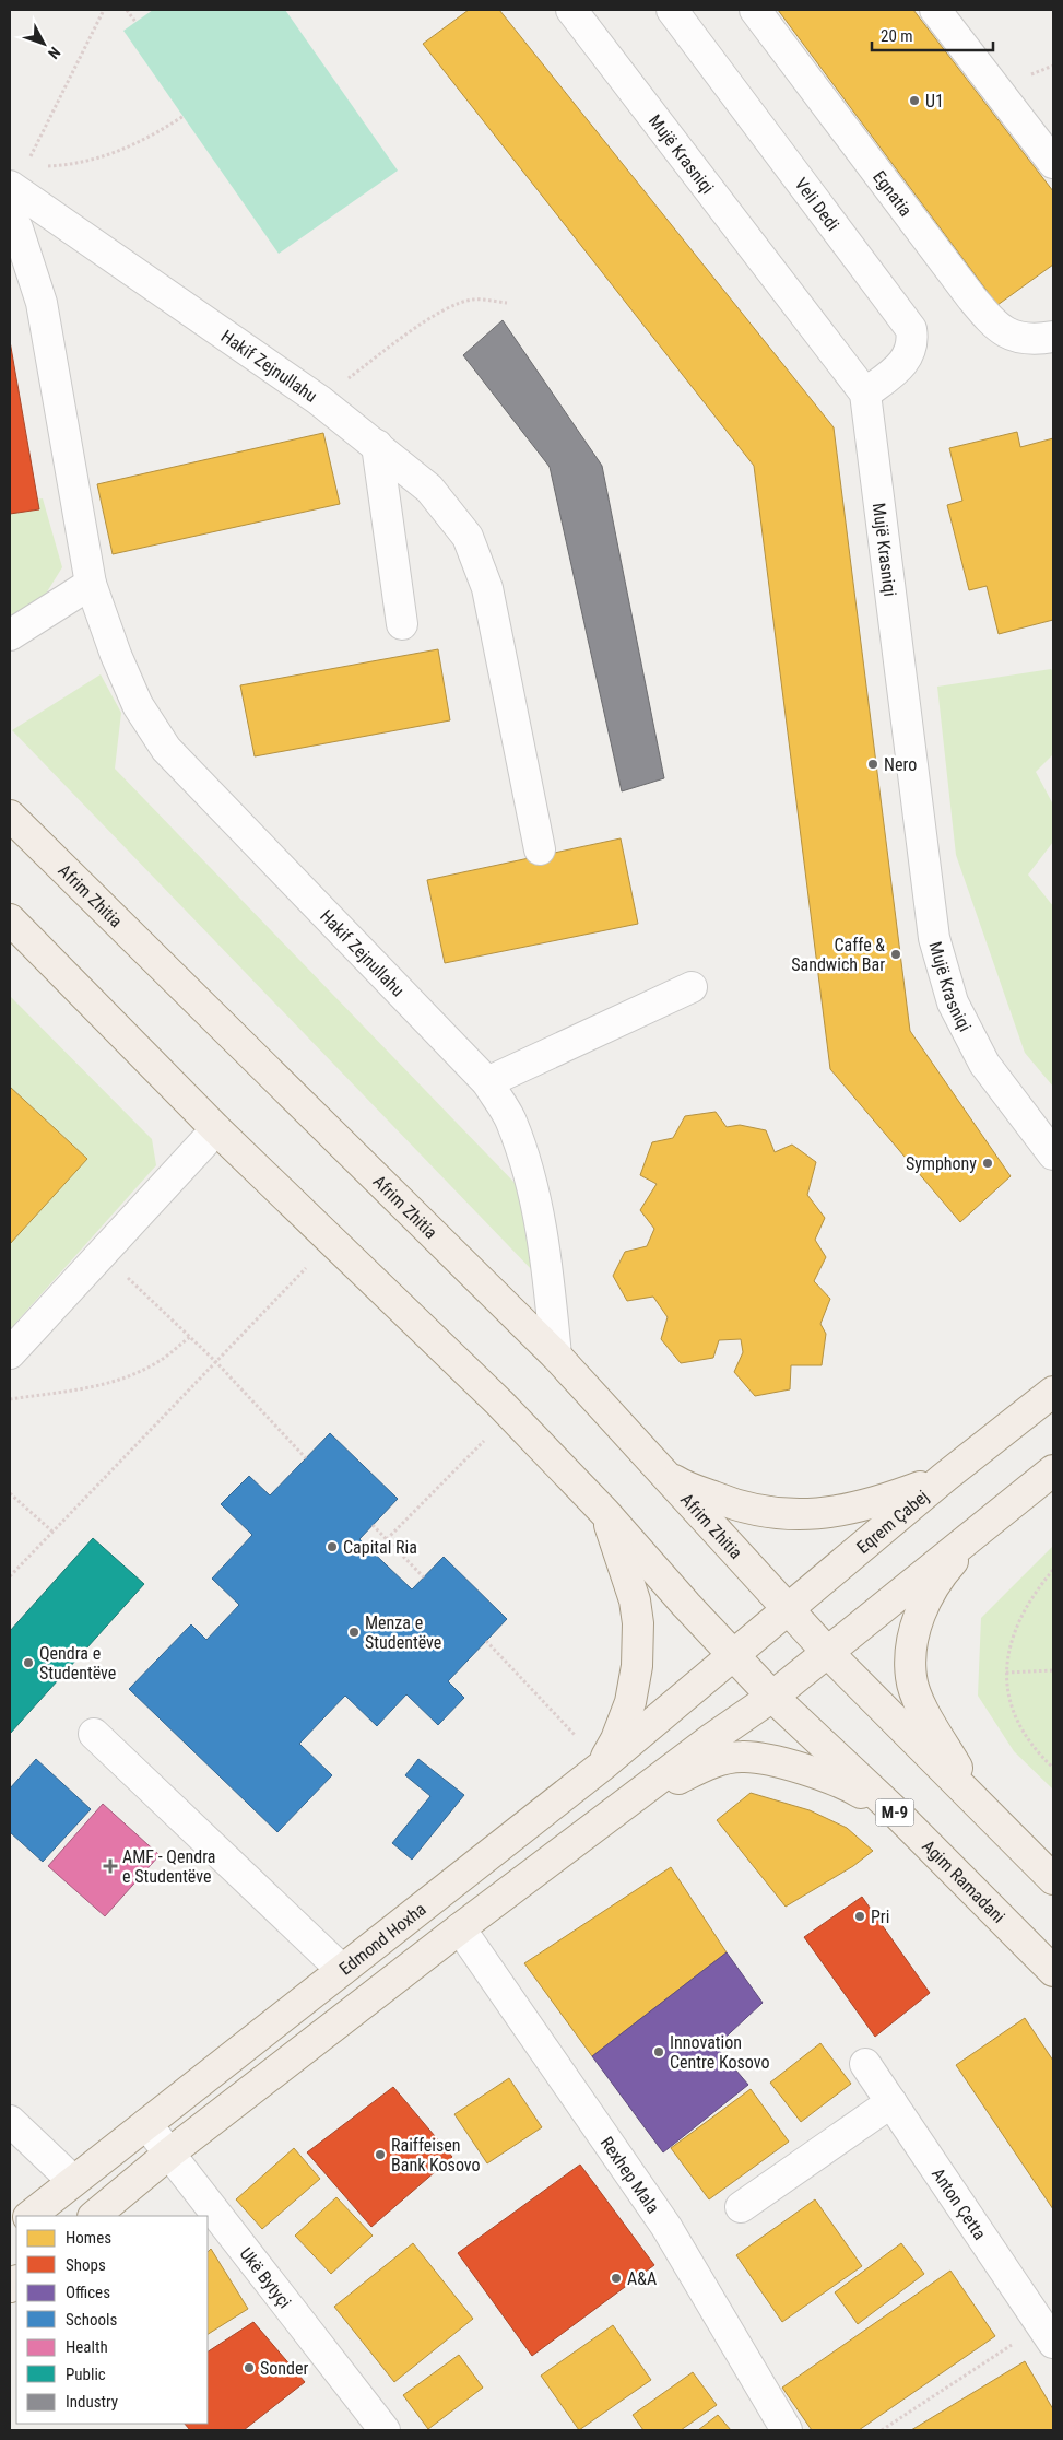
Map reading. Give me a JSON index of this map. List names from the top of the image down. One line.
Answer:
{"streets":{"main road":["Afrim Zhitia","Eqrem Çabej","M-9","Agim Ramadani","Edmond Hoxha"],"street":["Mujë Krasniqi","Egnatia","Veli Dedi","Hakif Zejnullahu","Rexhep Mala","Anton Çetta","Ukë Bytyçi"]},"crossings":[["Mujë Krasniqi","Veli Dedi"],["Hakif Zejnullahu","Afrim Zhitia"],["Afrim Zhitia","Eqrem Çabej"],["Eqrem Çabej","Agim Ramadani"],["Eqrem Çabej","Edmond Hoxha"],["Agim Ramadani","Edmond Hoxha"],["Edmond Hoxha","Ukë Bytyçi"]],"places":{"other":["U1","Nero","Caffe & Sandwich Bar","Symphony","Capital Ria","Menza e Studentëve","Qendra e Studentëve","Pri","Innovation Centre Kosovo","Raiffeisen Bank Kosovo","A&A","Sonder"],"health":["AMF - Qendra e Studentëve"]},"legend":["Homes","Shops","Offices","Schools","Health","Public","Industry"],"scale_bar":"20 m","north":"bottom right"}
